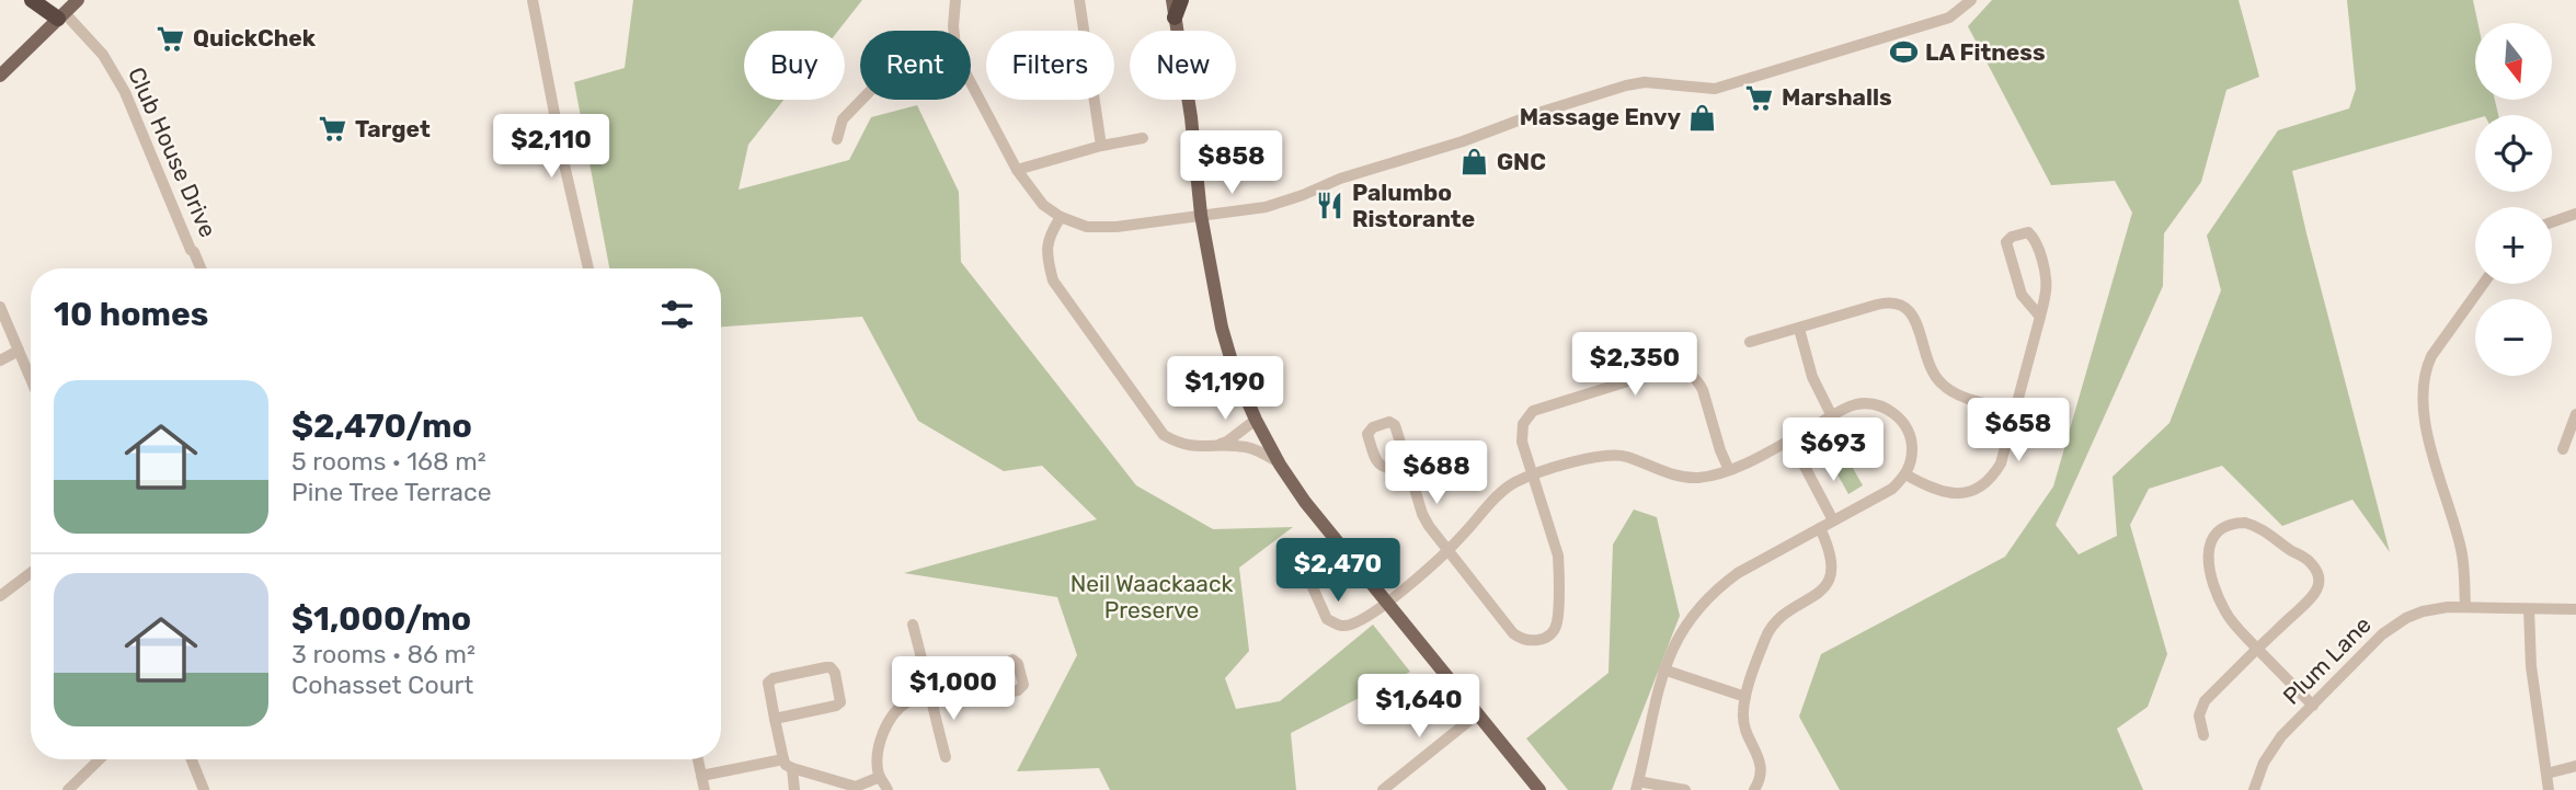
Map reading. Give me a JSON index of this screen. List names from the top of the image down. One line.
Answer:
{"streets":{"street":["Club House Drive","Plum Lane"]},"parks":["Neil Waackaack Preserve"],"places":{"supermarket":["QuickChek","Marshalls","Target"],"sports":["LA Fitness"],"shop":["Massage Envy","GNC"],"restaurant":["Palumbo Ristorante"]},"north":"bottom","page":{"map_buttons":["+","−"],"chip":["Buy","Rent","Filters","New"],"price":["$2,110","$858","$2,350","$1,190","$658","$693","$688","$2,470","$1,000","$1,640"],"heading":"10 homes","list":[{"name":"$2,470/mo","note":"5 rooms · 168 m² · Pine Tree Terrace"},{"name":"$1,000/mo","note":"3 rooms · 86 m² · Cohasset Court"}]}}
